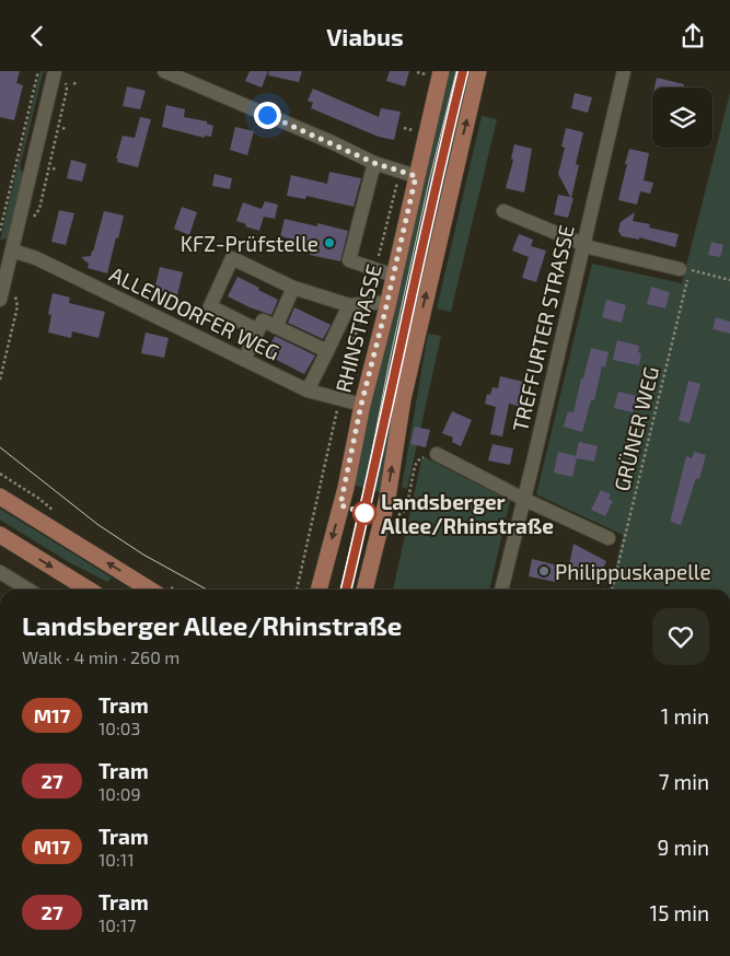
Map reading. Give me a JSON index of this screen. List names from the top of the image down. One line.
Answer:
{"streets":{"main road":["RHINSTRASSE"],"street":["ALLENDORFER WEG","TREFFURTER STRASSE"],"path":["GRÜNER WEG"]},"crossings":[["ALLENDORFER WEG","RHINSTRASSE"]],"places":["KFZ-Prüfstelle","Landsberger Allee/Rhinstraße","Philippuskapelle"],"lines":["tram line M17"],"page":{"header":"Viabus","heading":["Landsberger Allee/Rhinstraße","Walk · 4 min · 260 m"],"list":[{"mark":"M17","name":"Tram","note":"10:03","value":"1 min"},{"mark":"27","name":"Tram","note":"10:09","value":"7 min"},{"mark":"M17","name":"Tram","note":"10:11","value":"9 min"},{"mark":"27","name":"Tram","note":"10:17","value":"15 min"}]}}
